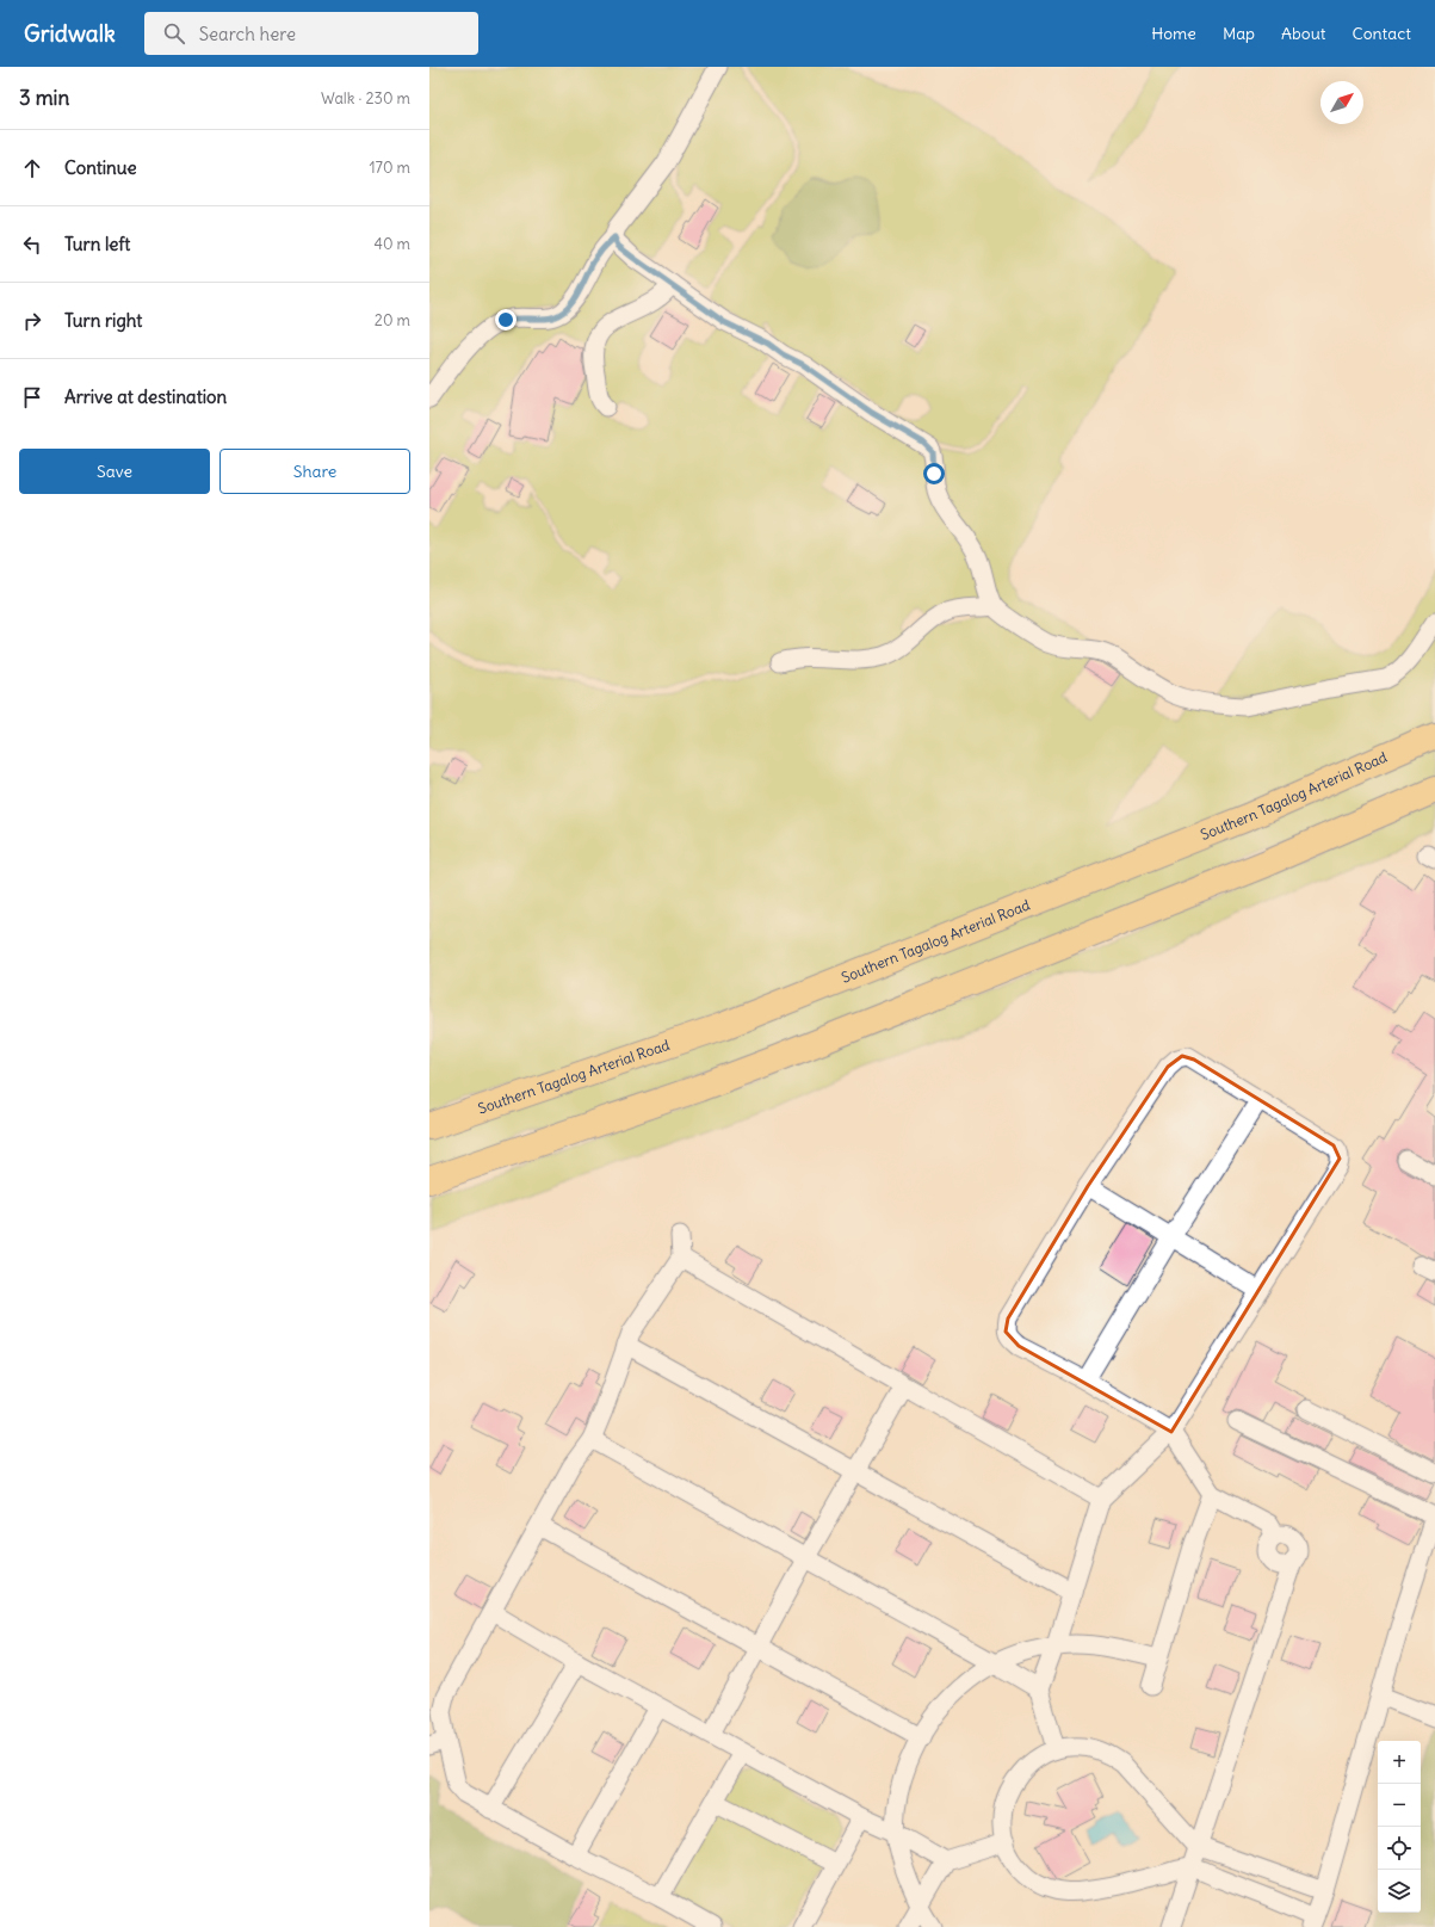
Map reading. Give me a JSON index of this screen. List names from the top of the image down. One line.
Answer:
{"streets":{"highway":["Southern Tagalog Arterial Road"]},"north":"top right","page":{"header":"Gridwalk","search":"Search here","nav":["Home","Map","About","Contact"],"heading":["3 min","Walk · 230 m"],"list":[["Continue","170 m"],["Turn left","40 m"],["Turn right","20 m"],"Arrive at destination"],"buttons":["Save","Share"],"map_buttons":["+","−"]}}
